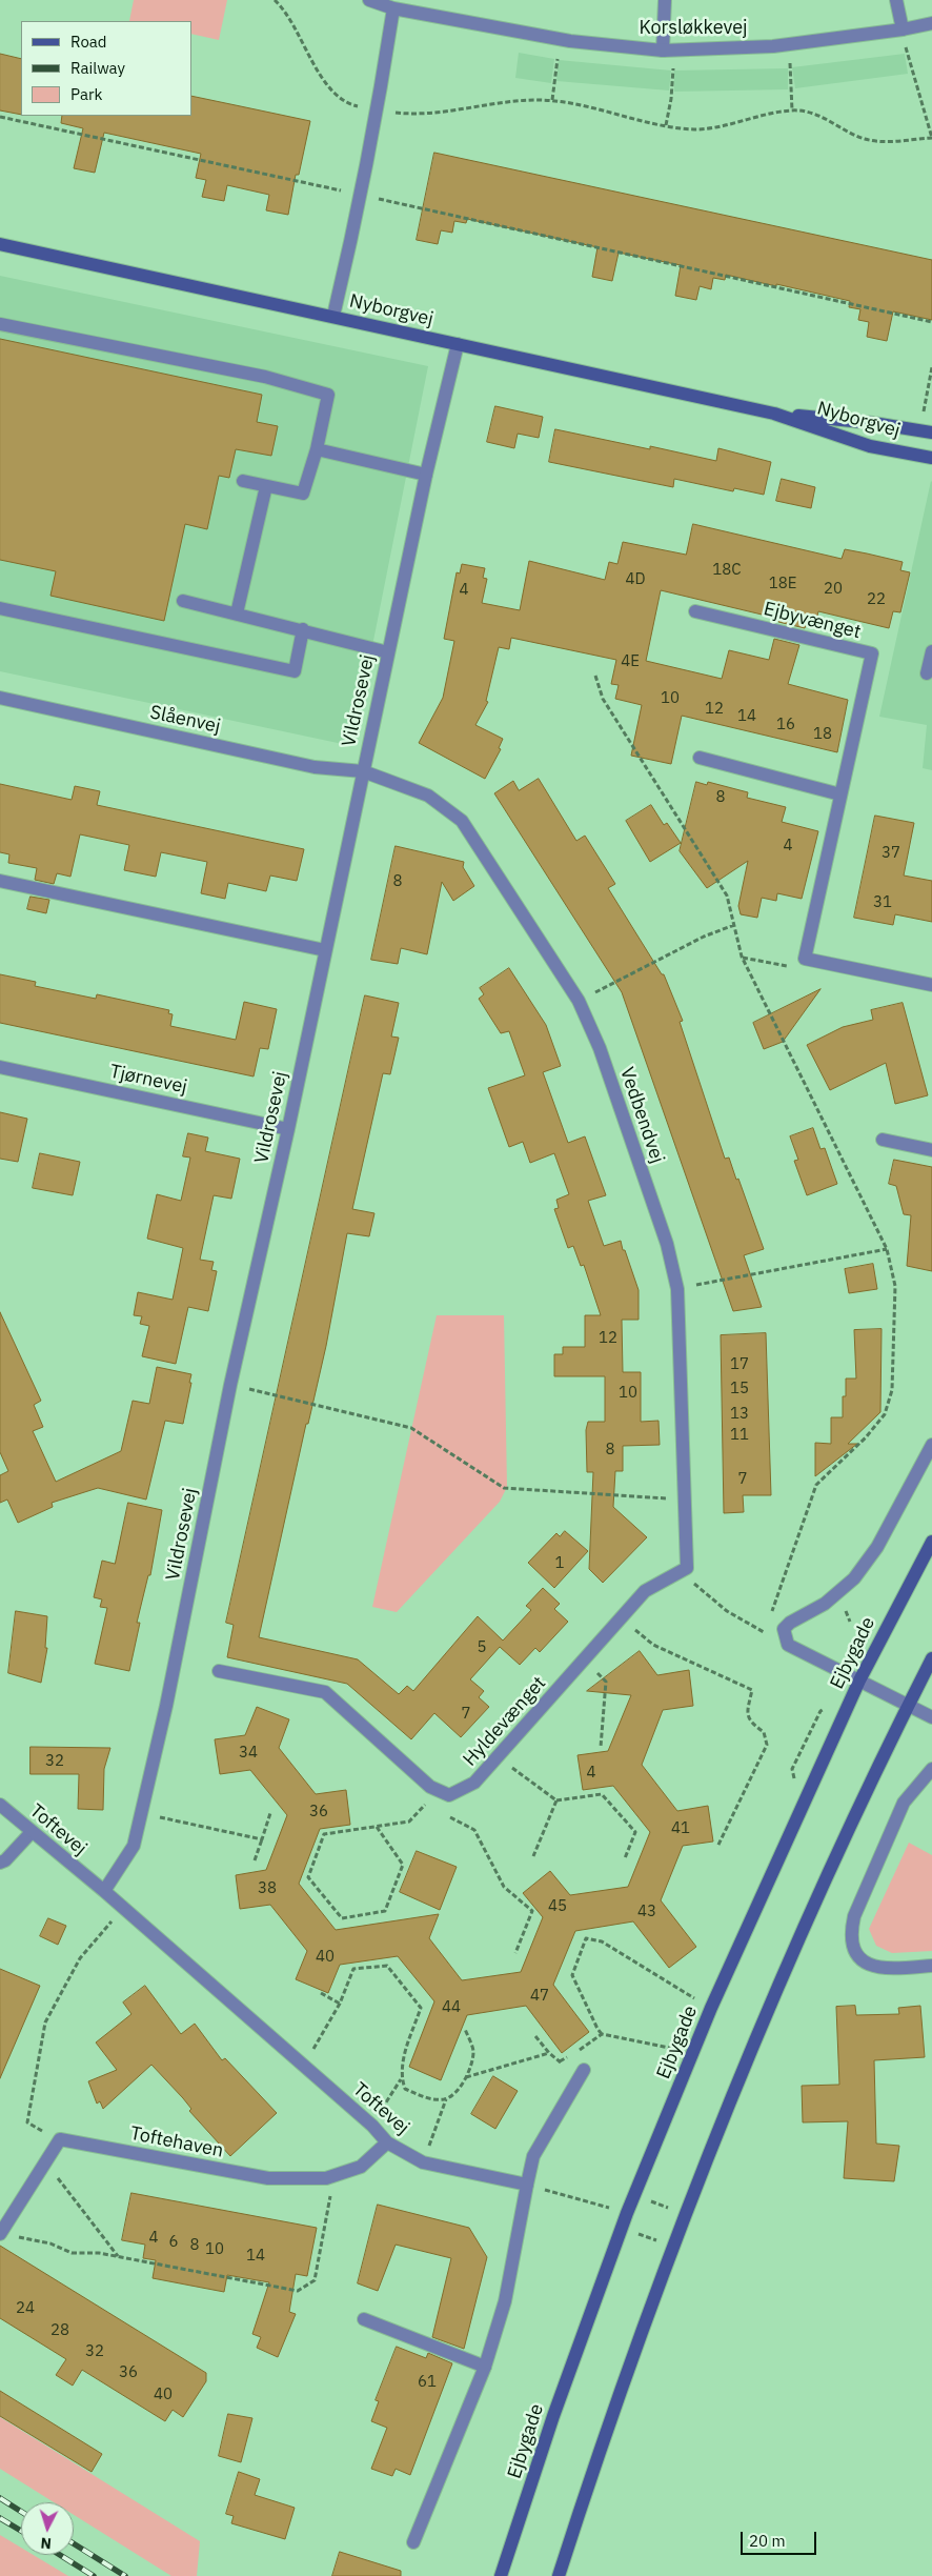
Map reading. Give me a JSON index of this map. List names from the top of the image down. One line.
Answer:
{"streets":{"main road":["Nyborgvej","Ejbygade"],"street":["Korsløkkevej","Ejbyvænget","Vildrosevej","Slåenvej","Tjørnevej","Vedbendvej","Hyldevænget","Toftevej","Toftehaven"]},"crossings":[["Nyborgvej","Vildrosevej"],["Vildrosevej","Slåenvej"],["Vildrosevej","Tjørnevej"],["Vildrosevej","Vedbendvej"],["Vildrosevej","Toftevej"],["Slåenvej","Vedbendvej"],["Vedbendvej","Hyldevænget"],["Toftevej","Toftehaven"]],"house_numbers":["18C","4D","18E","20","4","22","4E","10","12","14","16","18","8","4","37","8","31","12","17","15","10","13","11","8","7","1","5","7","34","32","4","36","41","38","45","43","40","47","44","4","6","8","10","14","24","28","32","36","61","40"],"legend":["Road","Railway","Park"],"scale_bar":"20 m","north":"bottom"}
